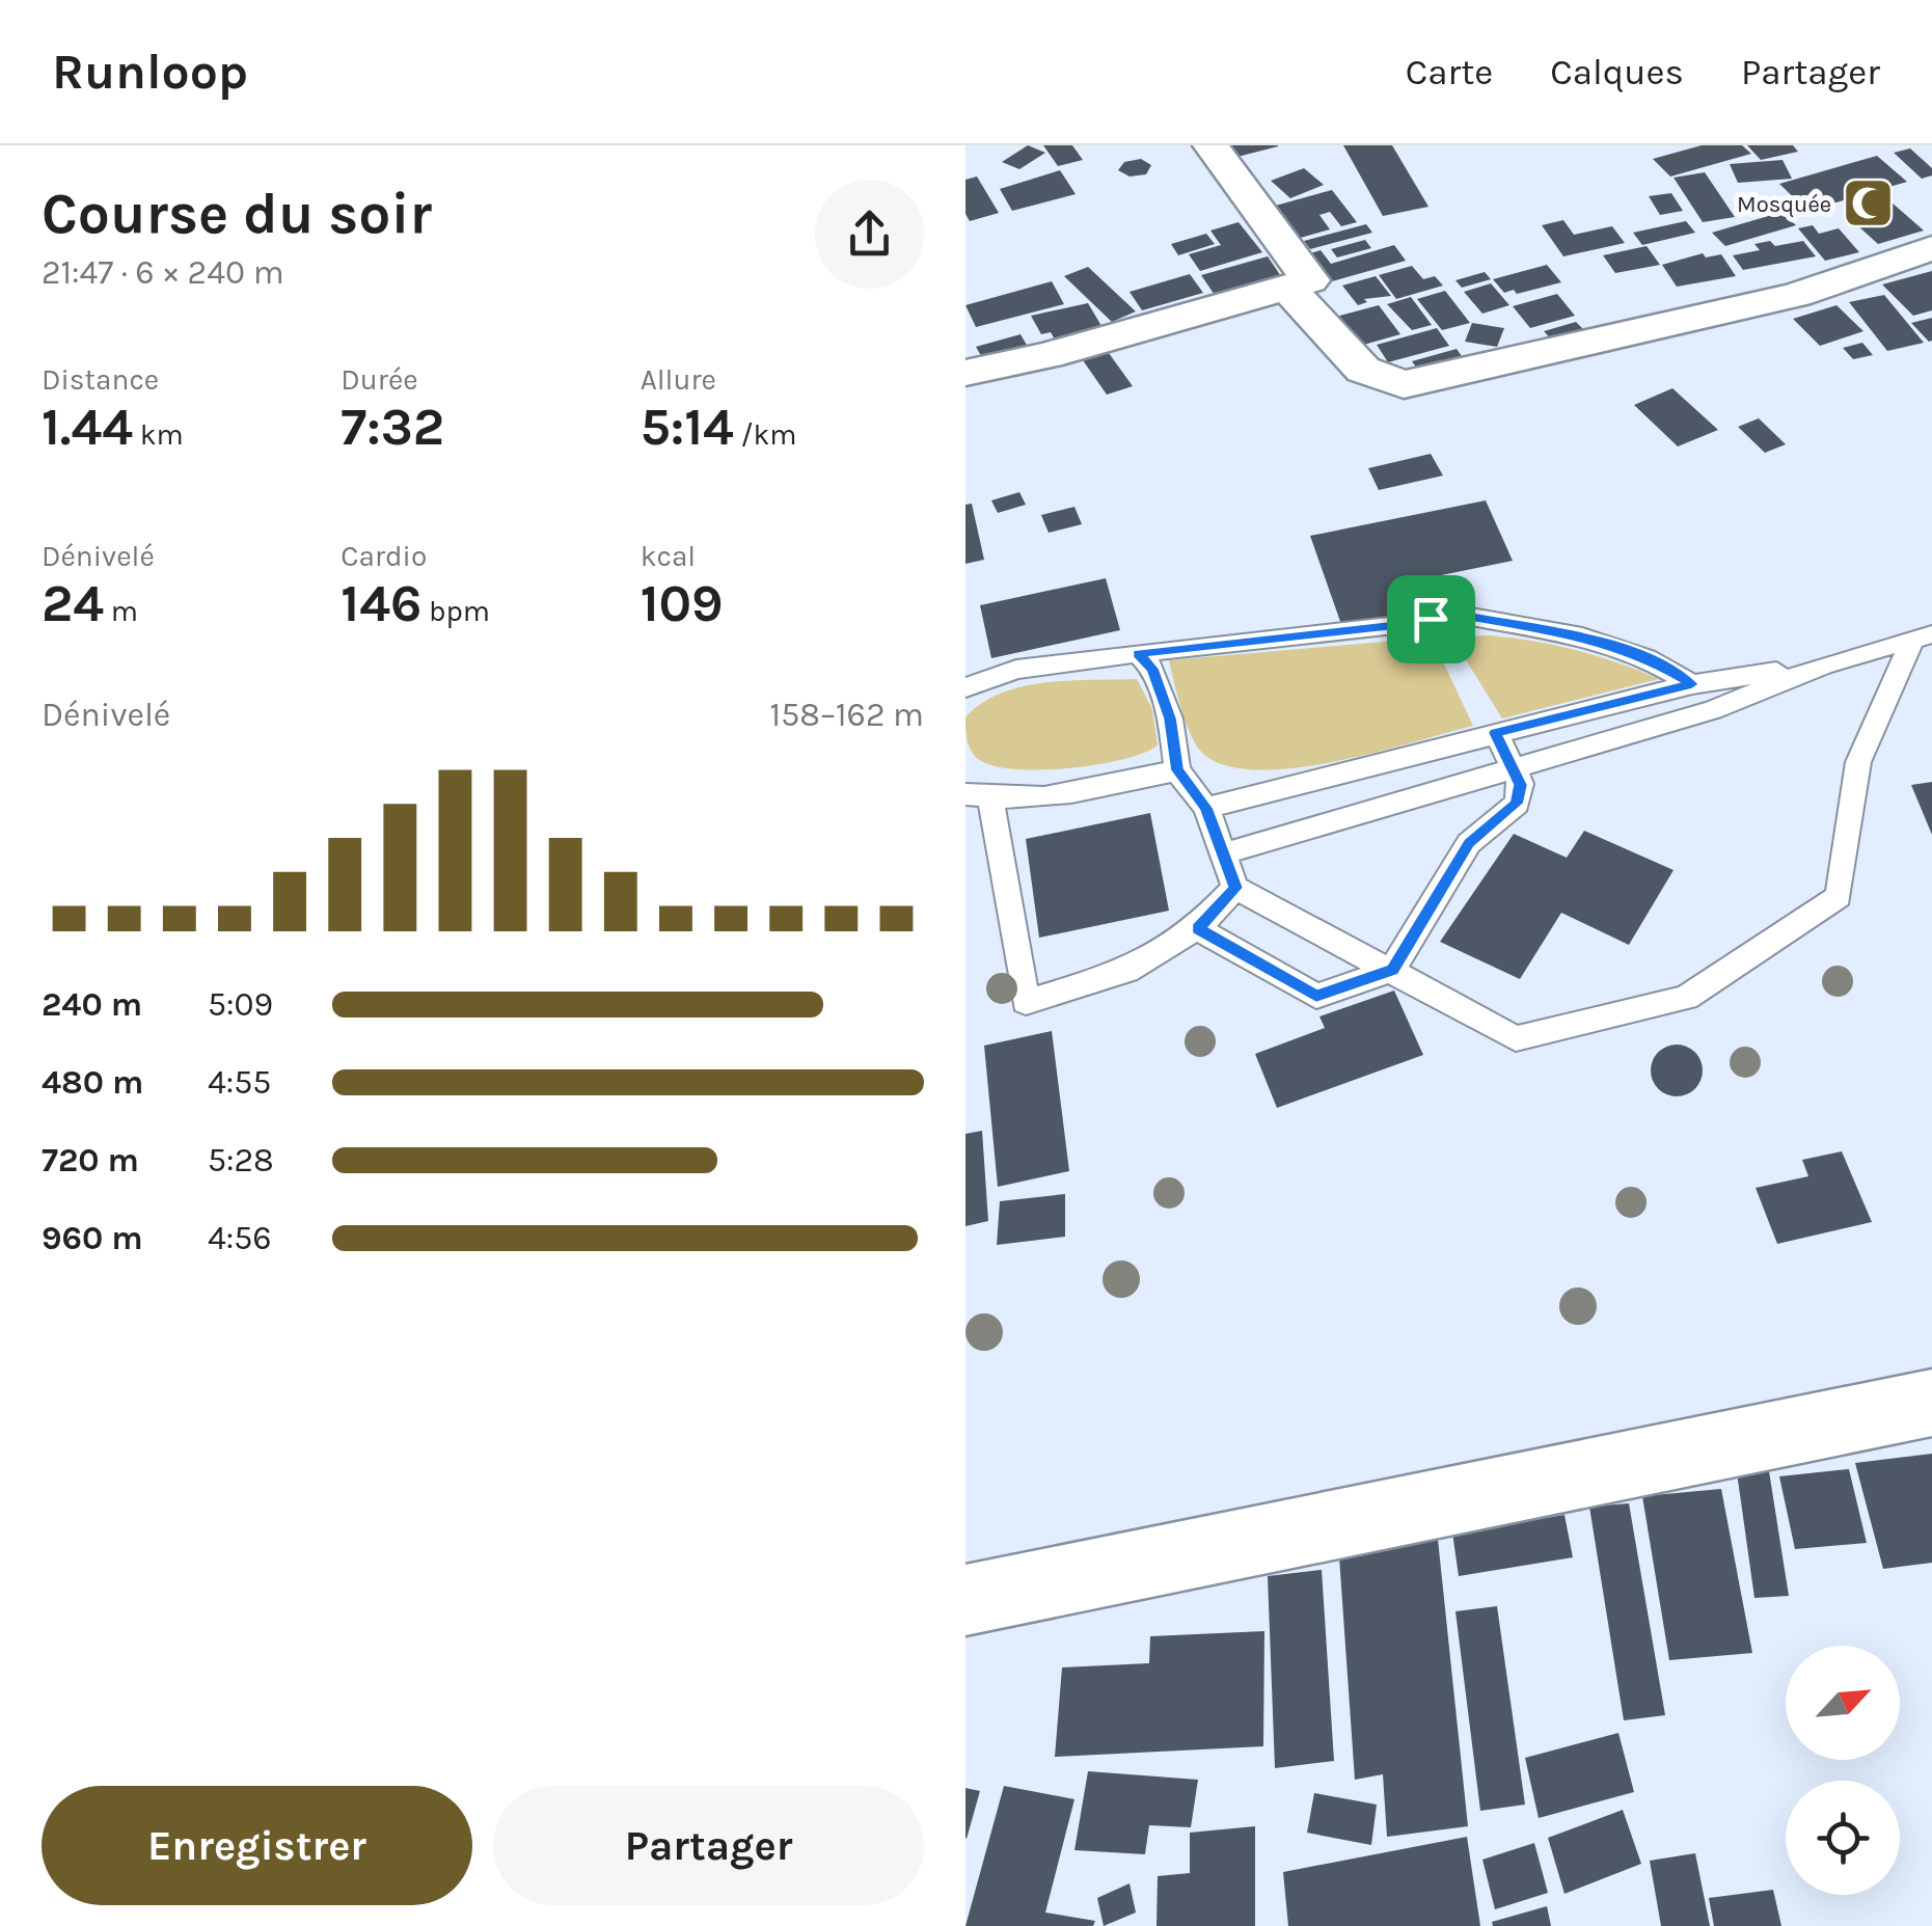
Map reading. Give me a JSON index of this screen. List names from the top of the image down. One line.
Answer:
{"places":{"mosque":["Mosquée"]},"north":"top right","page":{"header":"Runloop","nav":["Carte","Calques","Partager"],"heading":["Course du soir","21:47 · 6 × 240 m"],"stats":[["Distance","1.44 km"],["Durée","7:32"],["Allure","5:14 /km"],["Dénivelé","24 m"],["Cardio","146 bpm"],["kcal","109"]],"chart":["Dénivelé","158–162 m"],"list":[{"name":"240 m","note":"5:09"},{"name":"480 m","note":"4:55"},{"name":"720 m","note":"5:28"},{"name":"960 m","note":"4:56"}],"buttons":["Enregistrer","Partager"]}}
